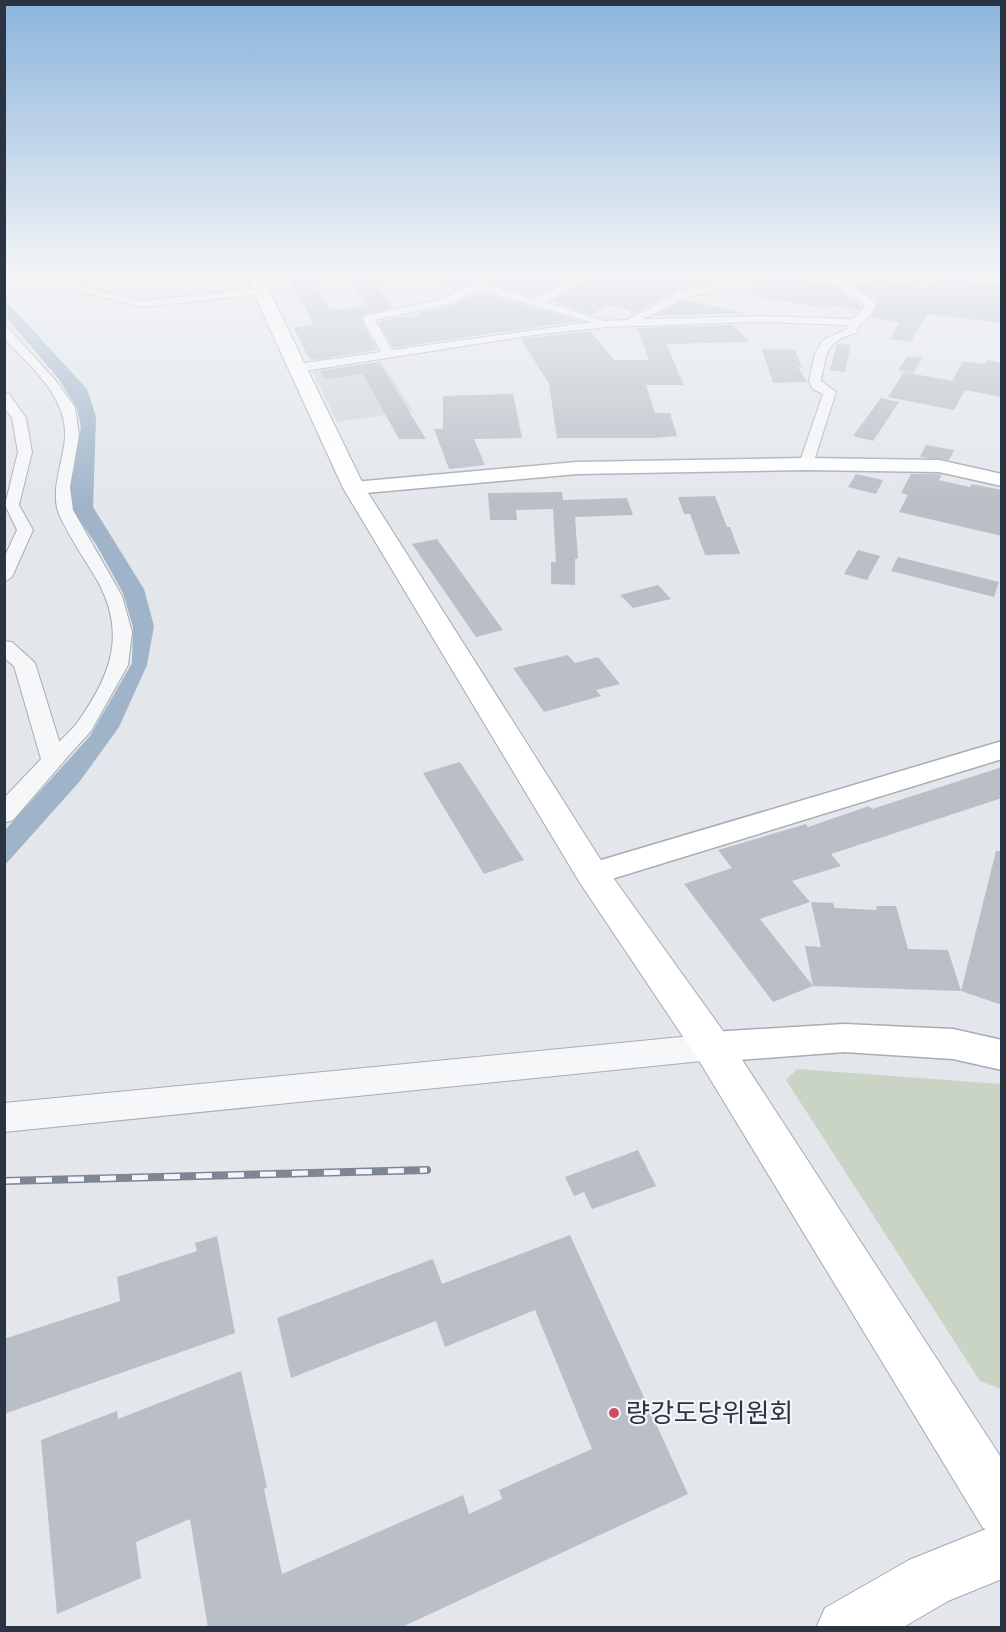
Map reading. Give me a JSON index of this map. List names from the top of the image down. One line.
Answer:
{"places":["량강도당위원회"]}
